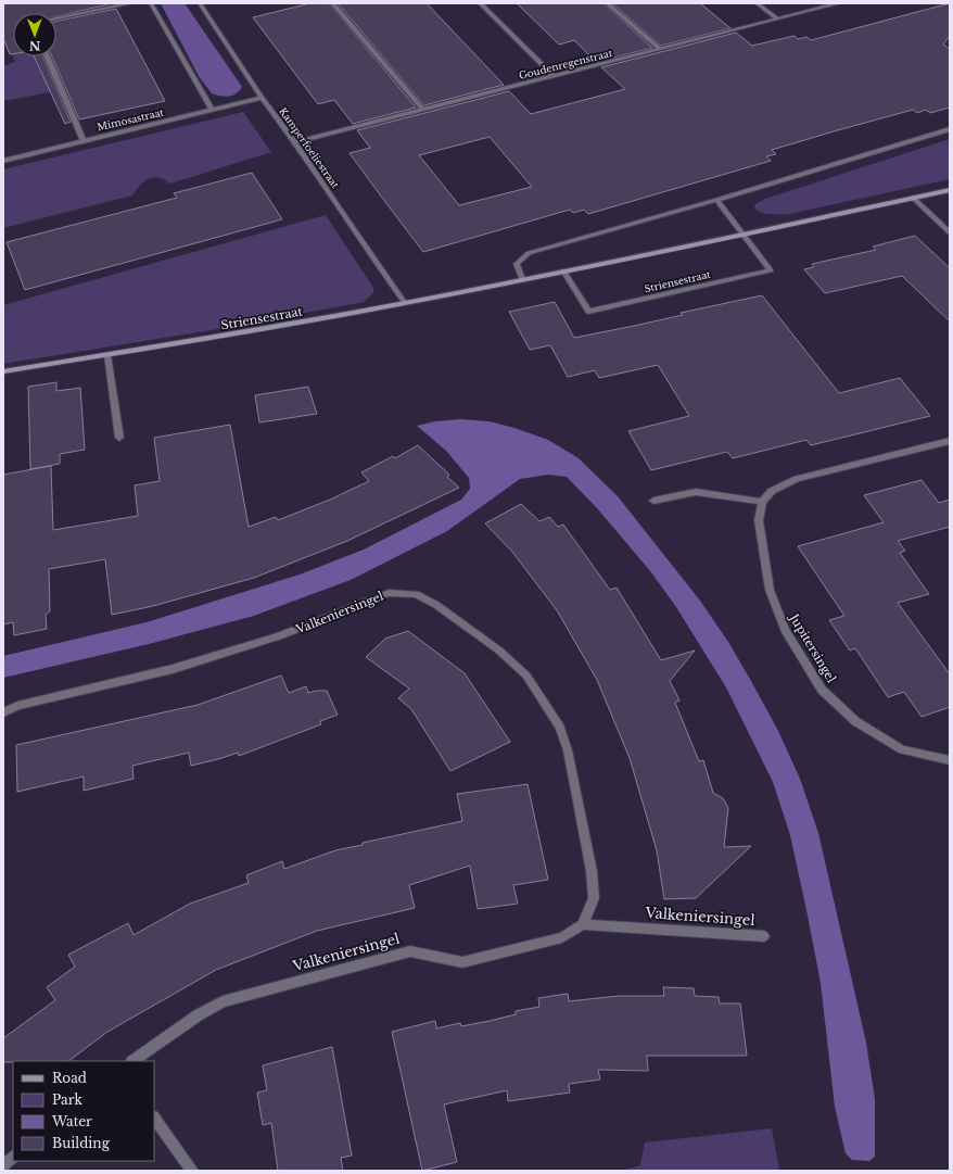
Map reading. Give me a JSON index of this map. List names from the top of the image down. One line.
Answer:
{"streets":{"street":["Goudenregenstraat","Mimosastraat","Kamperfoeliestraat","Striensestraat","Valkeniersingel","Jupitersingel"]},"crossings":[["Goudenregenstraat","Kamperfoeliestraat"],["Mimosastraat","Kamperfoeliestraat"],["Kamperfoeliestraat","Striensestraat"]],"legend":["Road","Park","Water","Building"],"north":"bottom"}
